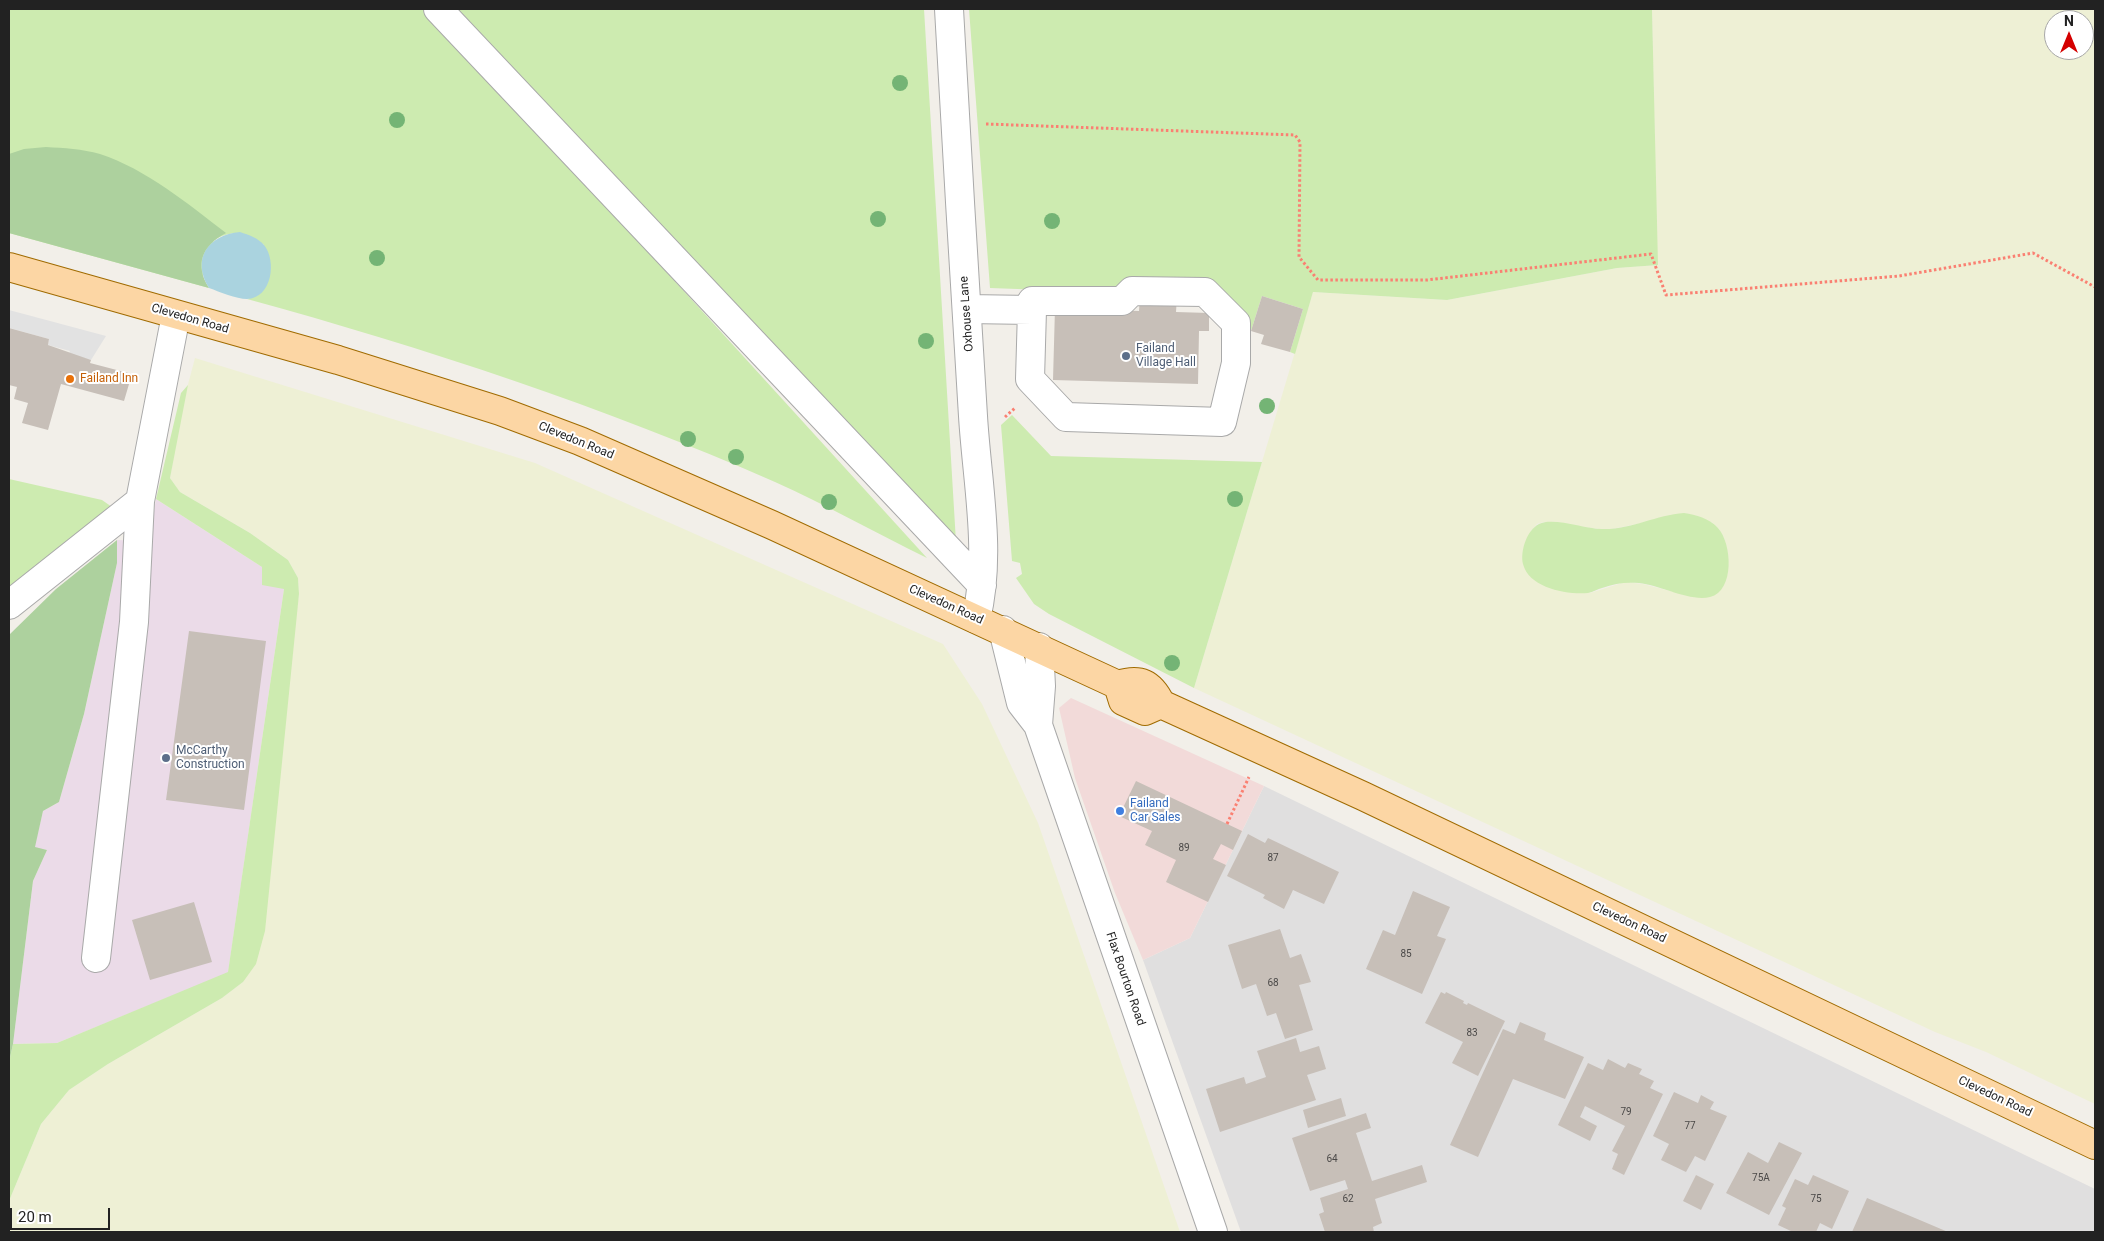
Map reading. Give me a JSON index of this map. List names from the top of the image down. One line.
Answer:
{"streets":{"main road":["Clevedon Road"],"street":["Oxhouse Lane","Flax Bourton Road"]},"crossings":[["Oxhouse Lane","Clevedon Road"],["Clevedon Road","Flax Bourton Road"]],"places":["Failand Village Hall","Failand Inn","McCarthy Construction","Failand Car Sales"],"house_numbers":["89","87","85","68","83","79","77","64","75A","62","75"],"scale_bar":"20 m","north":"top"}
